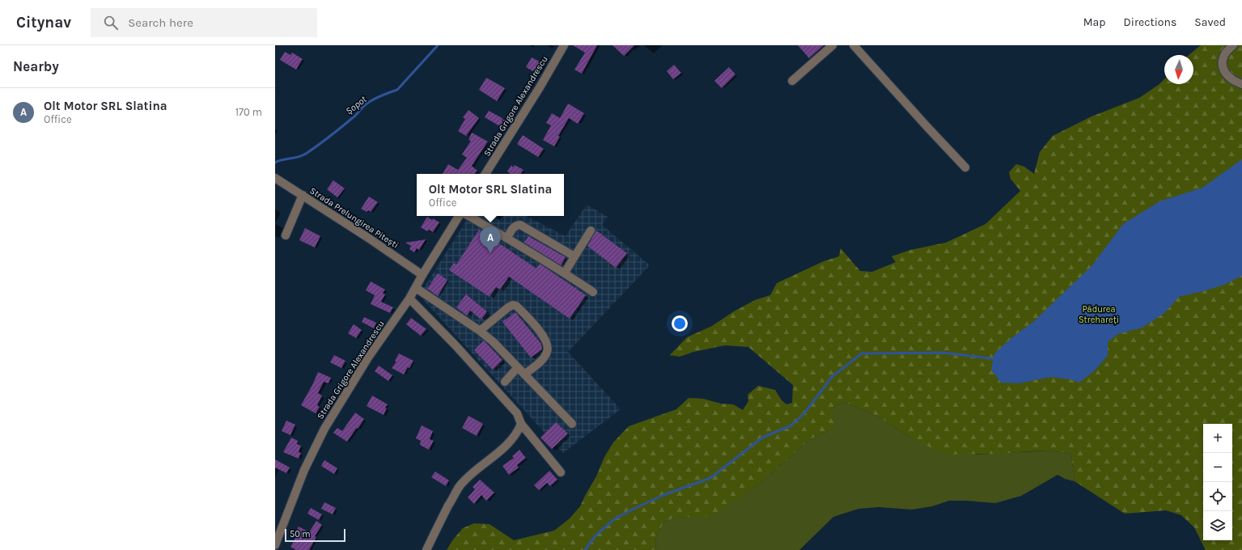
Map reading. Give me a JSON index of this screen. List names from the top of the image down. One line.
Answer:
{"streets":{"street":["Strada Grigore Alexandrescu","Strada Prelungirea Pitești"]},"crossings":[["Strada Grigore Alexandrescu","Strada Prelungirea Pitești"]],"water":["Șopot"],"parks":["Pădurea Strehareți"],"scale_bar":"50 m","north":"bottom","page":{"header":"Citynav","search":"Search here","nav":["Map","Directions","Saved"],"heading":"Nearby","list":[{"mark":"A","name":"Olt Motor SRL Slatina","note":"Office","value":"170 m"}],"popup":["Olt Motor SRL Slatina","Office"],"pins":"A","map_buttons":["+","−"],"scale":"50 m"}}
